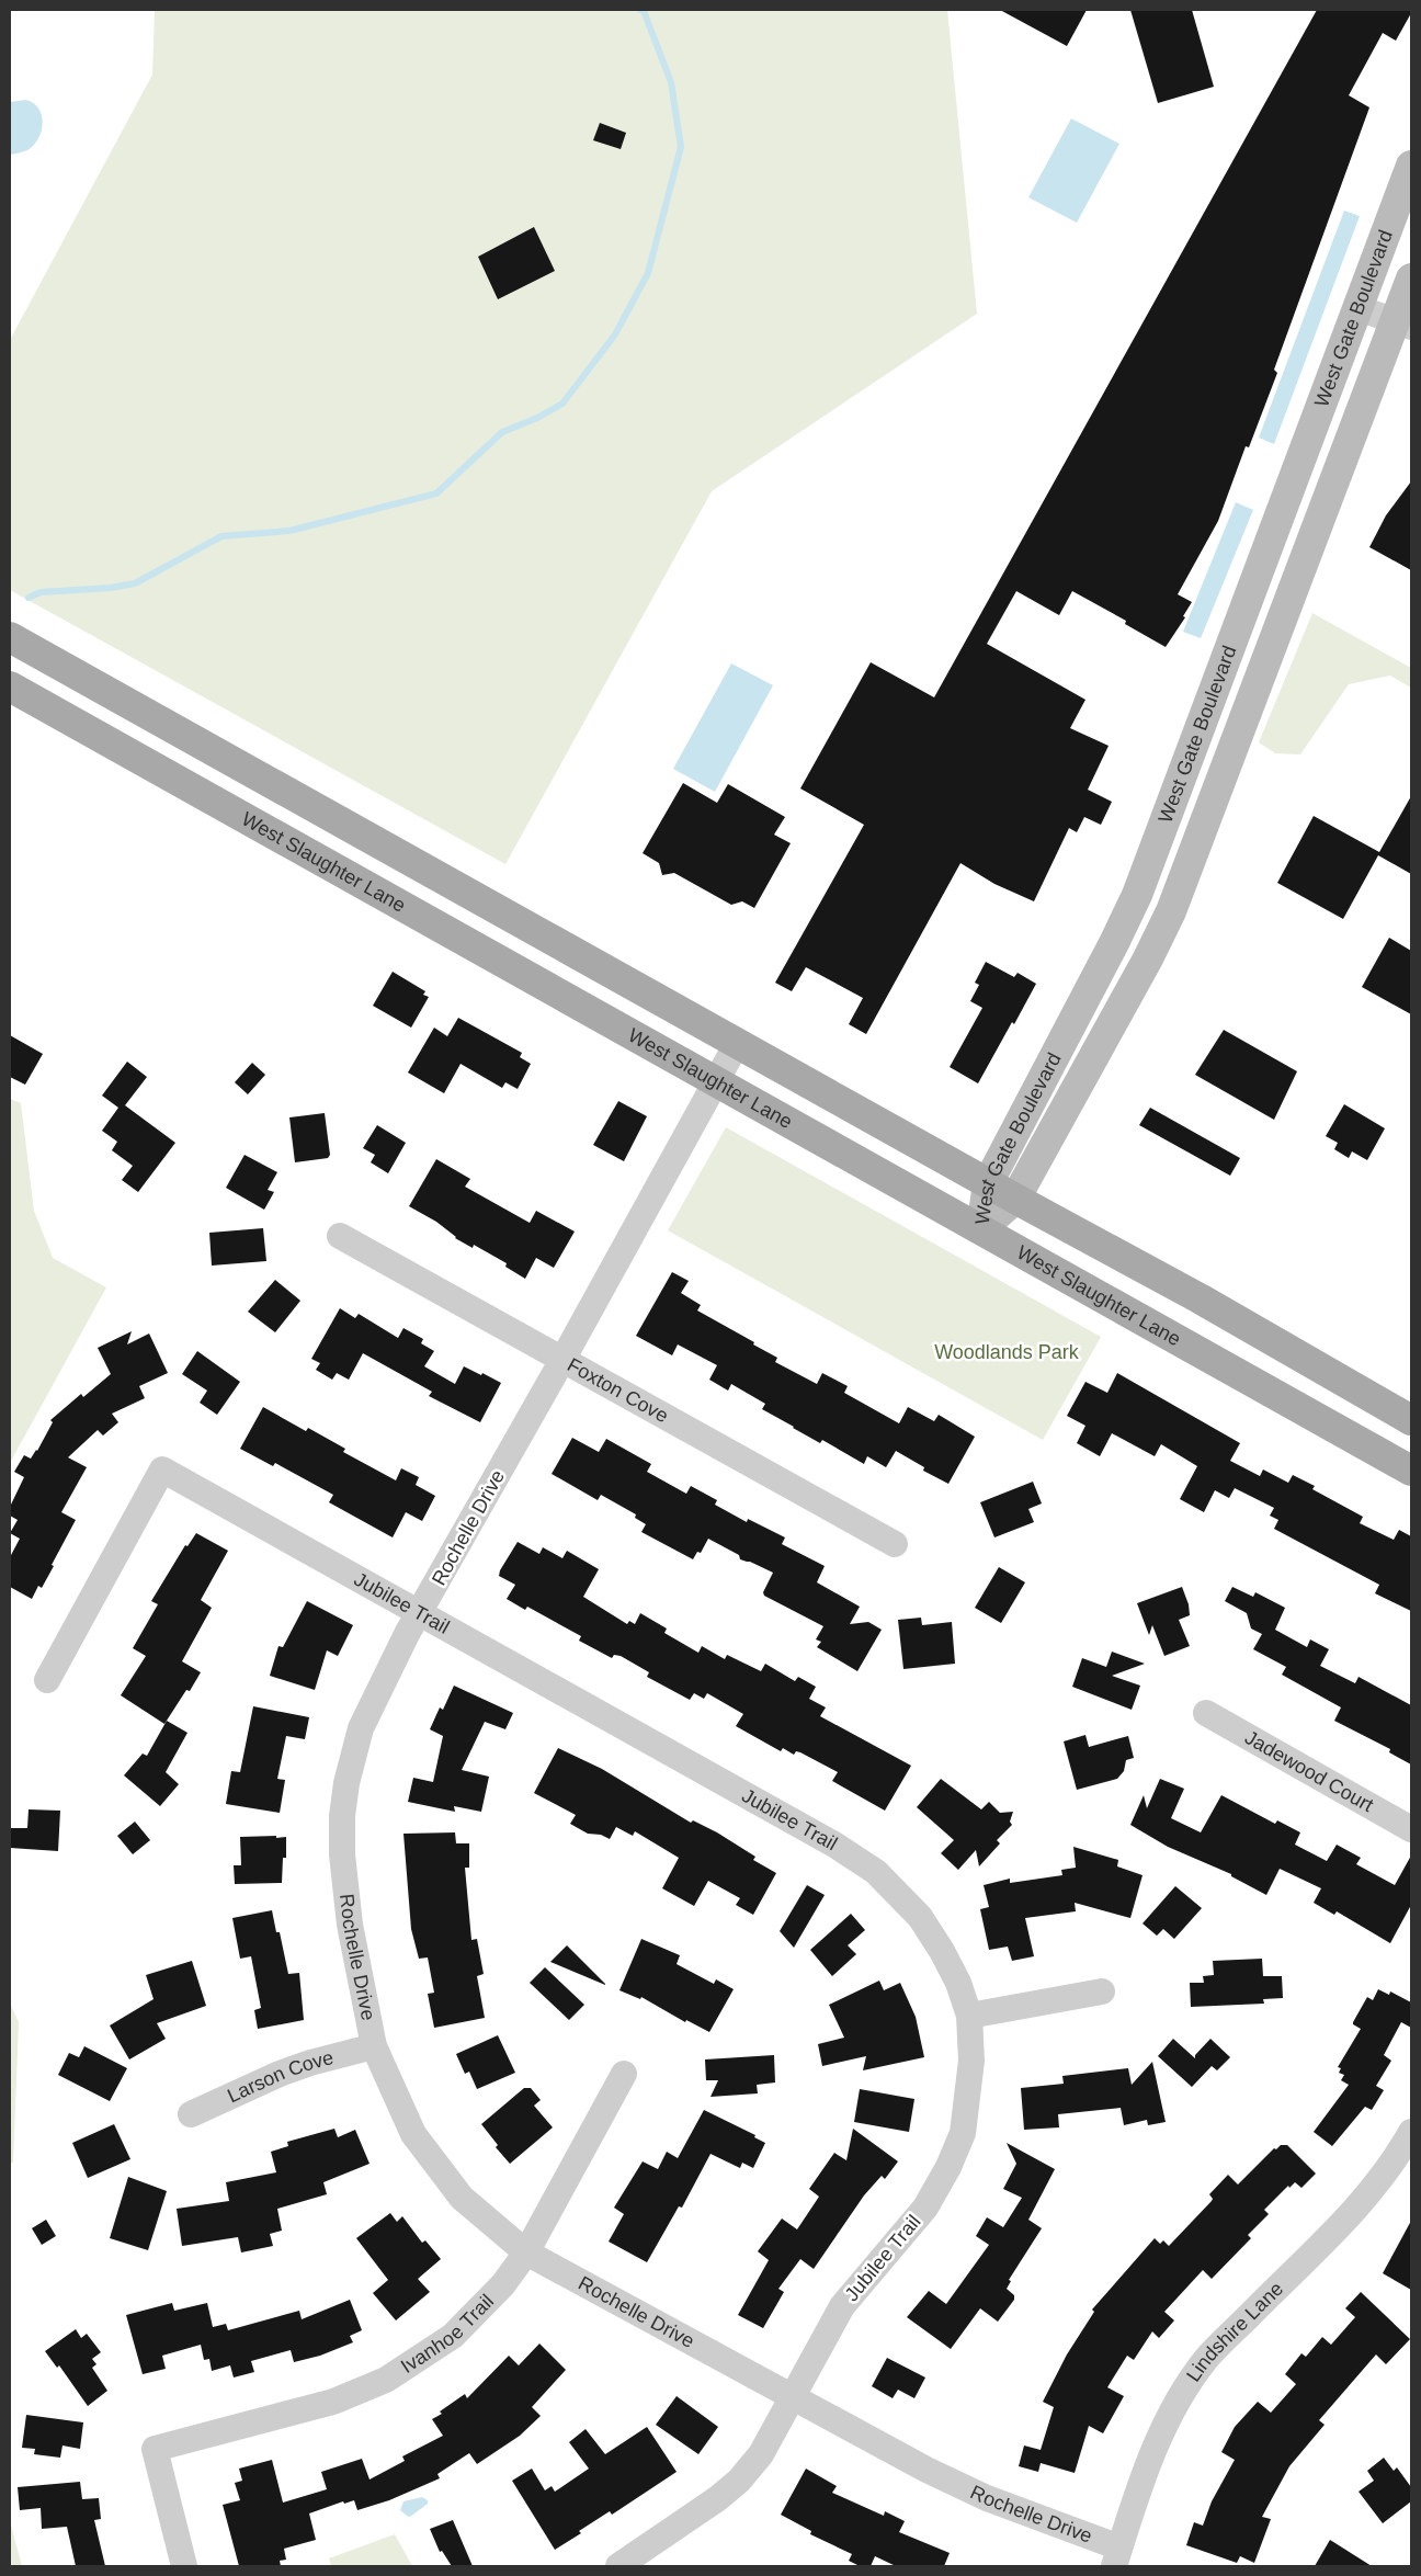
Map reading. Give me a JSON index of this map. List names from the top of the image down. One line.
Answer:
{"streets":{"main road":["West Gate Boulevard","West Slaughter Lane"],"street":["Foxton Cove","Rochelle Drive","Jubilee Trail","Jadewood Court","Larson Cove","Ivanhoe Trail","Lindshire Lane"]},"crossings":[["West Gate Boulevard","West Slaughter Lane"],["West Slaughter Lane","Rochelle Drive"],["Foxton Cove","Rochelle Drive"],["Rochelle Drive","Jubilee Trail"],["Rochelle Drive","Larson Cove"],["Rochelle Drive","Ivanhoe Trail"],["Rochelle Drive","Lindshire Lane"]],"parks":["Woodlands Park"]}
